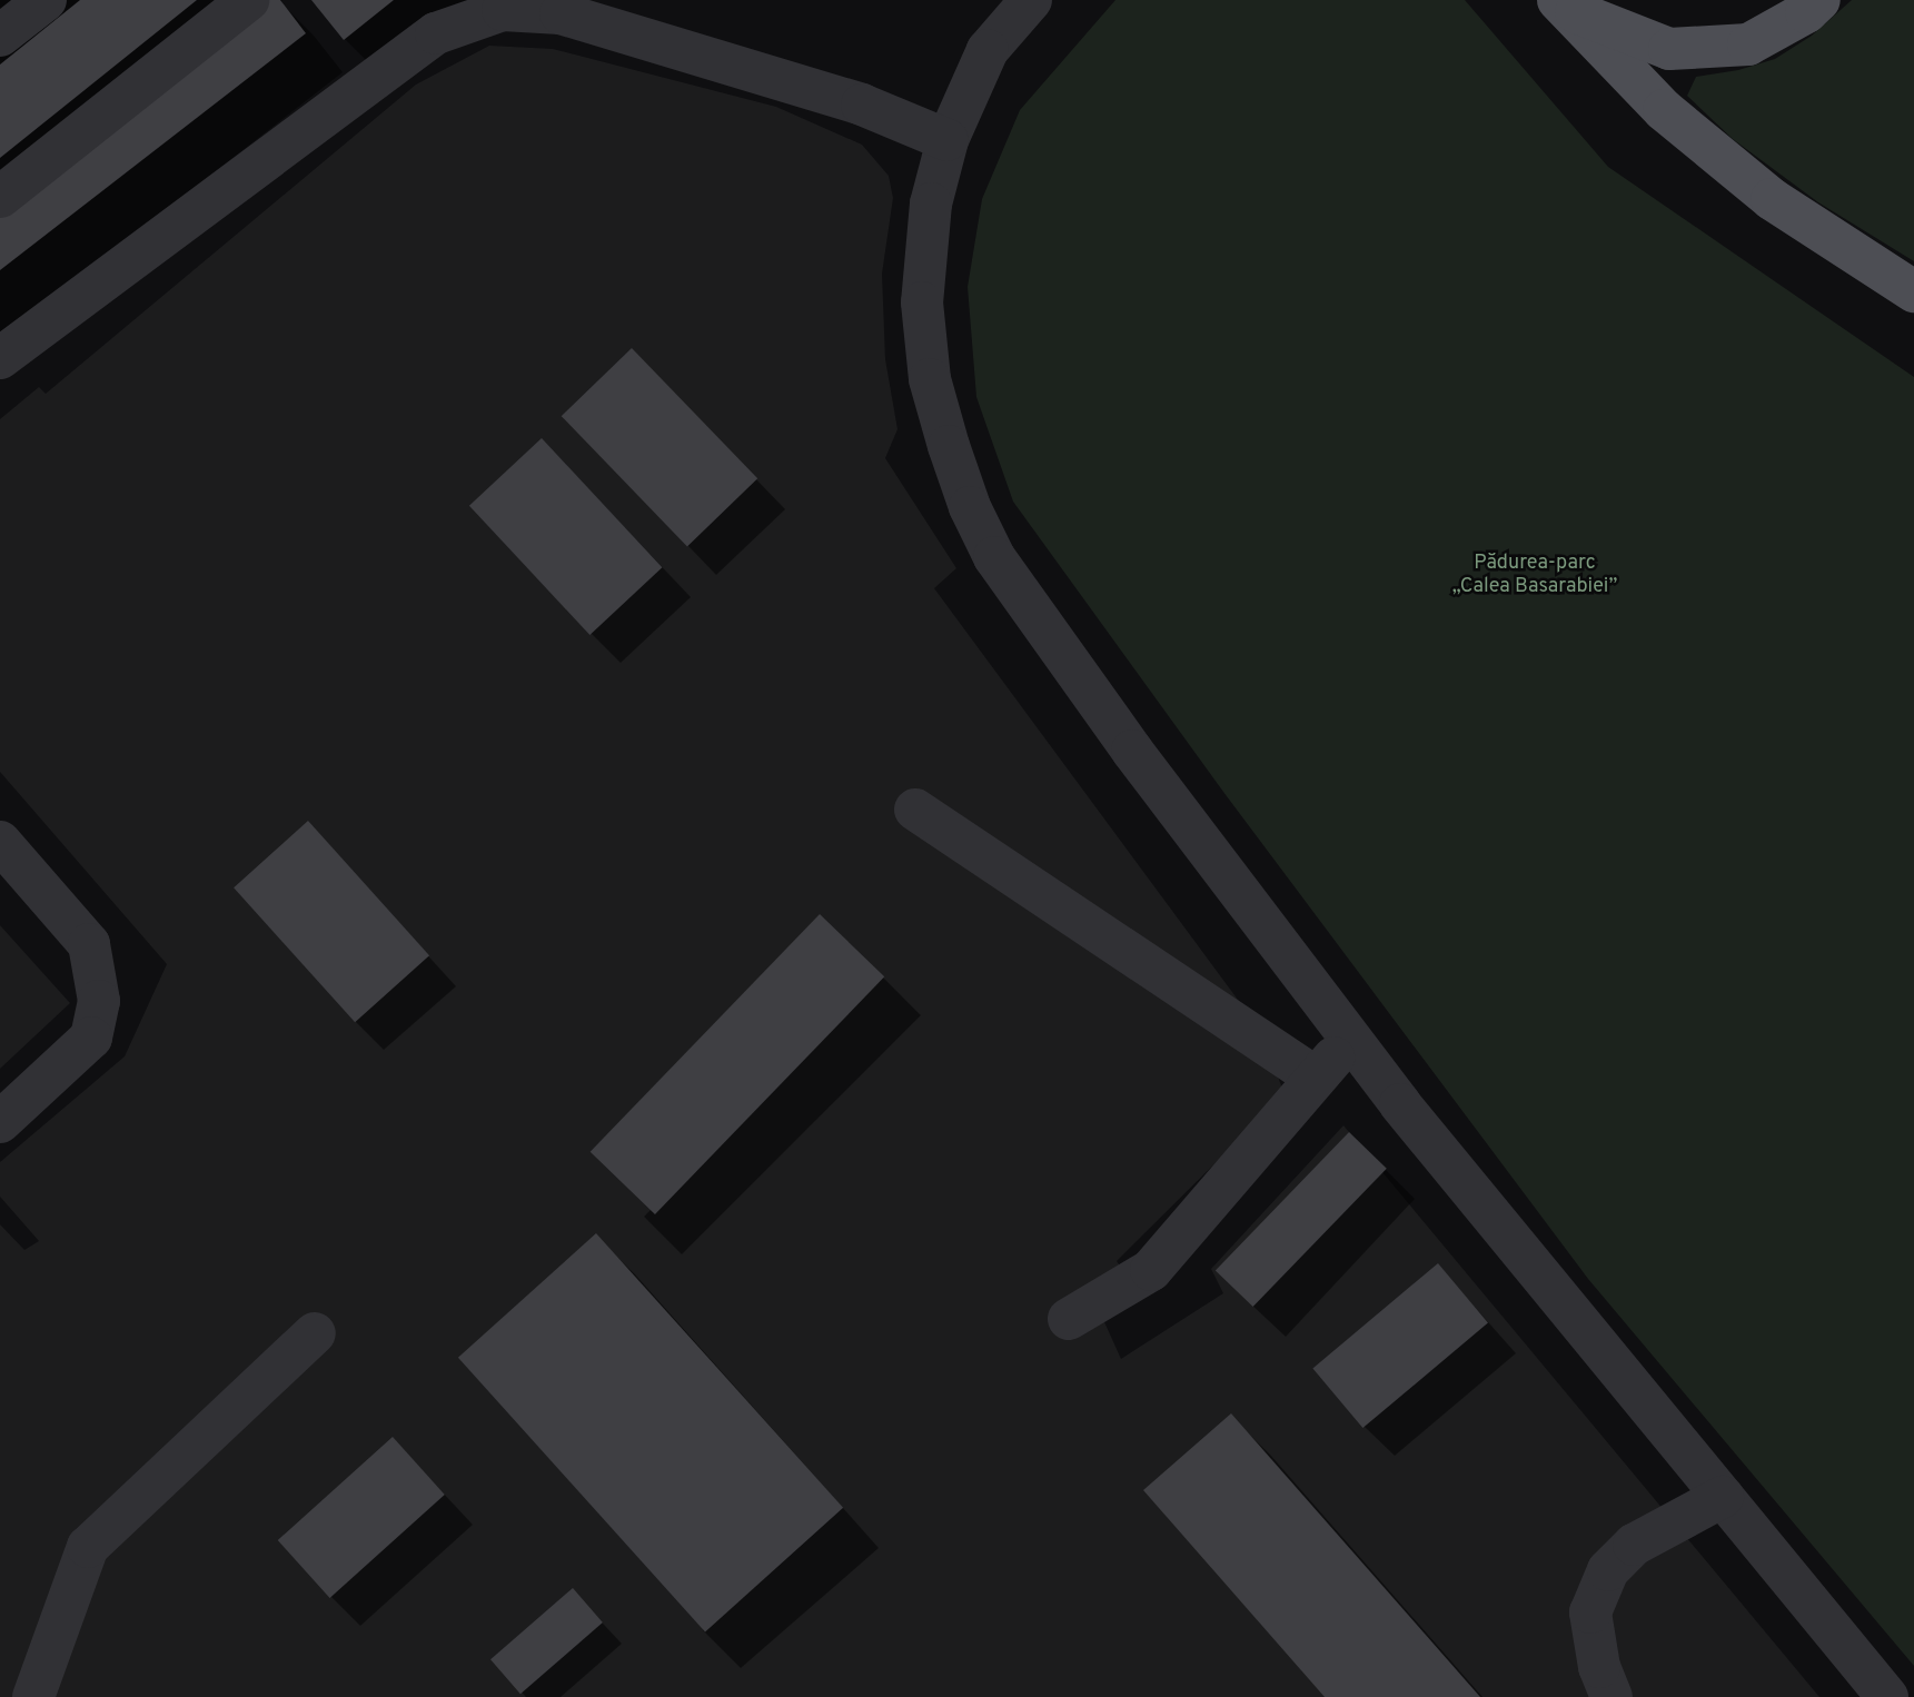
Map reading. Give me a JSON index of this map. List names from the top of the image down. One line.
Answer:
{"parks":["Pădurea-parc „Calea Basarabiei”"]}
